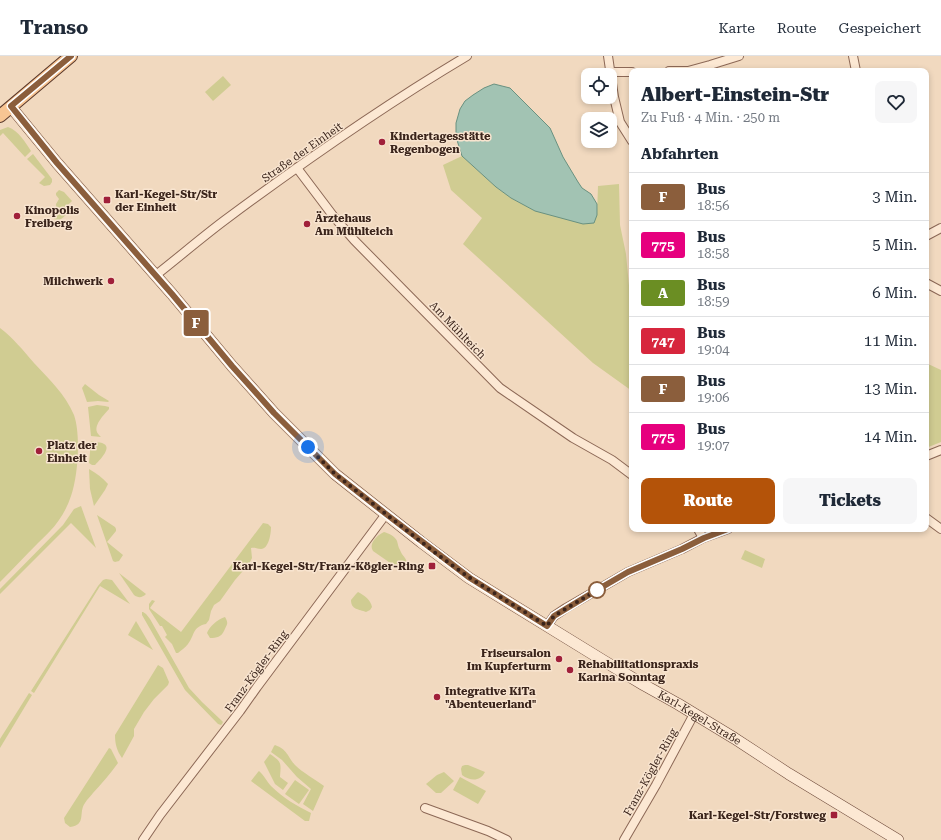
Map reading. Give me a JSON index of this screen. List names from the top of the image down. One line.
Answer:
{"streets":{"street":["Straße der Einheit","Am Mühlteich","Franz-Kögler-Ring","Karl-Kegel-Straße"]},"crossings":[["Straße der Einheit","Am Mühlteich"],["Straße der Einheit","Karl-Kegel-Straße"],["Franz-Kögler-Ring","Karl-Kegel-Straße"]],"places":{"other":["Kindertagesstätte Regenbogen","Kinopolis Freiberg","Ärztehaus Am Mühlteich","Milchwerk","Platz der Einheit","Friseursalon Im Kupferturm","Rehabilitationspraxis Karina Sonntag","Integrative KiTa \"Abenteuerland\""],"transit":["Karl-Kegel-Str/Str der Einheit","Karl-Kegel-Str/Franz-Kögler-Ring","Karl-Kegel-Str/Forstweg"]},"lines":["bus line F"],"page":{"header":"Transo","nav":["Karte","Route","Gespeichert"],"on_map":"F","heading":[["Albert-Einstein-Str","Zu Fuß · 4 Min. · 250 m"],"Abfahrten"],"list":[{"mark":"F","name":"Bus","note":"18:56","value":"3 Min."},{"mark":"775","name":"Bus","note":"18:58","value":"5 Min."},{"mark":"A","name":"Bus","note":"18:59","value":"6 Min."},{"mark":"747","name":"Bus","note":"19:04","value":"11 Min."},{"mark":"F","name":"Bus","note":"19:06","value":"13 Min."},{"mark":"775","name":"Bus","note":"19:07","value":"14 Min."}],"buttons":["Route","Tickets"]}}
